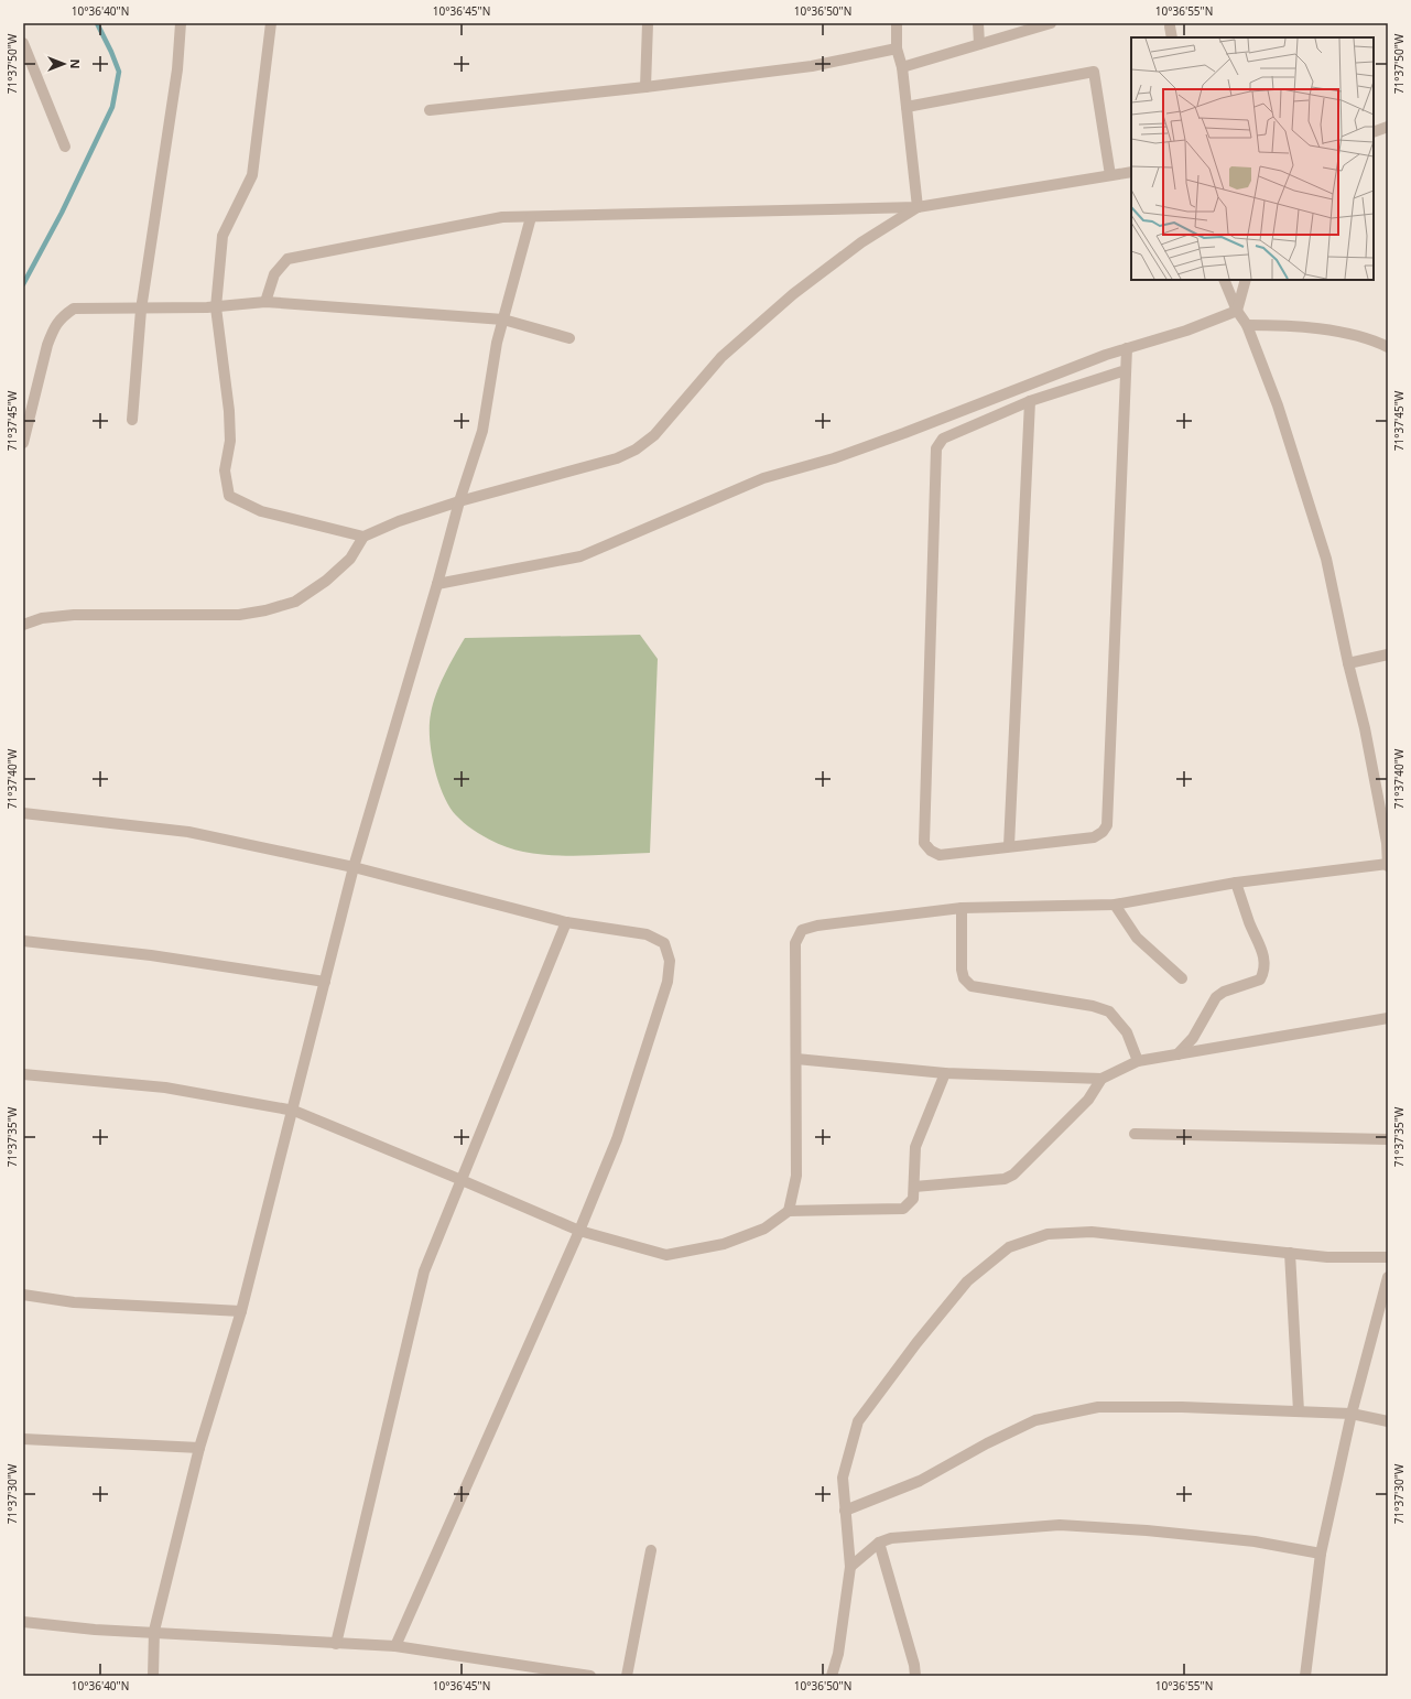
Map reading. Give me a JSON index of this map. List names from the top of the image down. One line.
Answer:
{"north":"right","coordinates":["10°36'40\"N","10°36'45\"N","10°36'50\"N","10°36'55\"N","71°37'50\"W","71°37'45\"W","71°37'40\"W","71°37'35\"W","71°37'30\"W"]}
